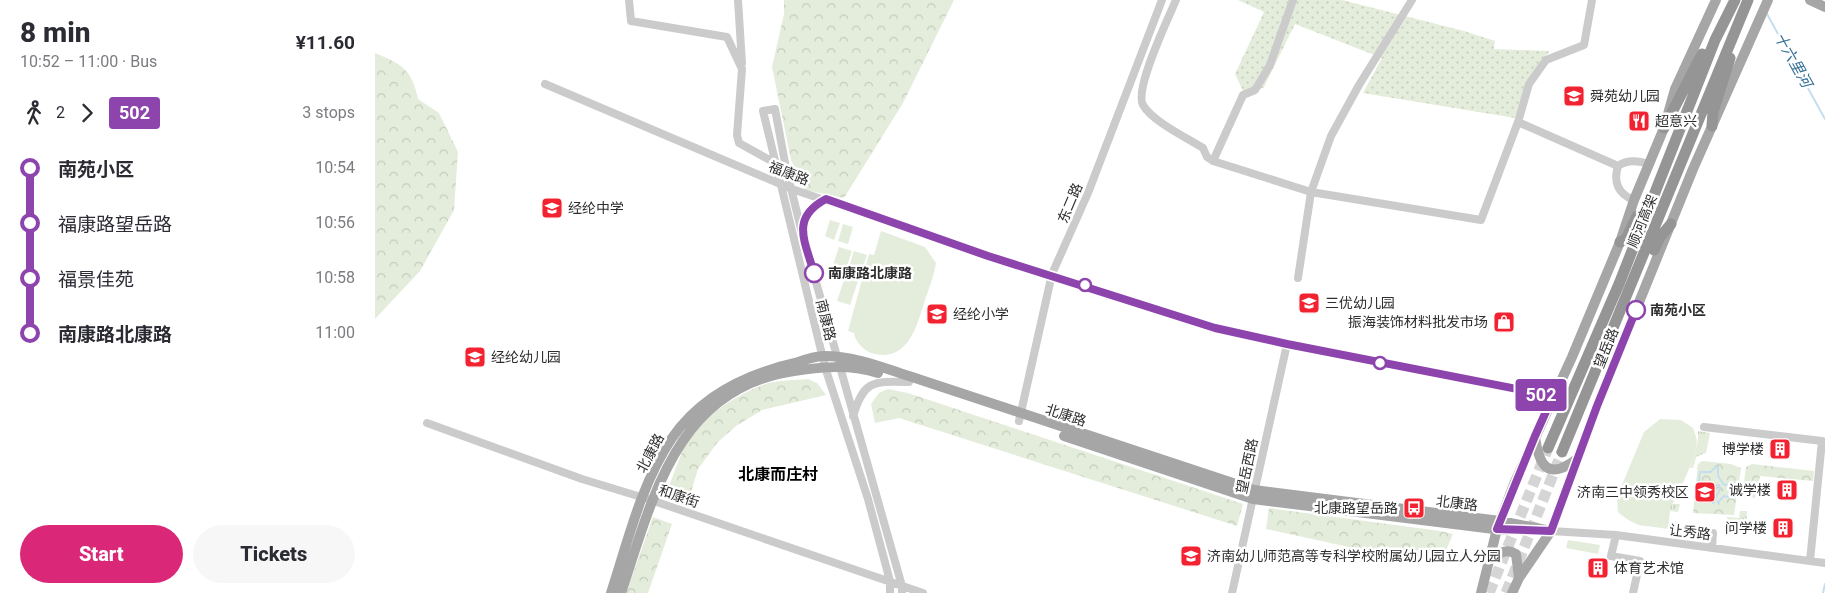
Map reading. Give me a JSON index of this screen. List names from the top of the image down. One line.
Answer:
{"streets":{"highway":["顺河高架"],"main road":["望岳路","北康路"],"street":["福康路","东二路","南康路","望岳西路","和康街","让秀路"]},"crossings":[["福康路","东二路"],["福康路","南康路"],["福康路","望岳路"],["福康路","望岳西路"],["东二路","北康路"],["南康路","北康路"],["南康路","和康街"],["望岳路","北康路"],["望岳路","让秀路"],["北康路","望岳西路"],["北康路","和康街"],["北康路","让秀路"]],"districts":["北康而庄村"],"water":["十六里河"],"places":{"school or university":["舜苑幼儿园","经纶中学","三优幼儿园","经纶小学","经纶幼儿园","济南三中领秀校区","济南幼儿师范高等专科学校附属幼儿园立人分园"],"restaurant":["超意兴"],"other":["南康路北康路","南苑小区"],"shop":["振海装饰材料批发市场"],"building":["博学楼","诚学楼","问学楼","体育艺术馆"],"bus stop":["北康路望岳路"]},"lines":["bus line 502"],"page":{"heading":["8 min","10:52 – 11:00 · Bus","¥11.60"],"on_map":"502","legs":["2","502","3 stops"],"list":[{"name":"南苑小区","value":"10:54"},{"name":"福康路望岳路","value":"10:56"},{"name":"福景佳苑","value":"10:58"},{"name":"南康路北康路","value":"11:00"}],"buttons":["Start","Tickets"]}}
